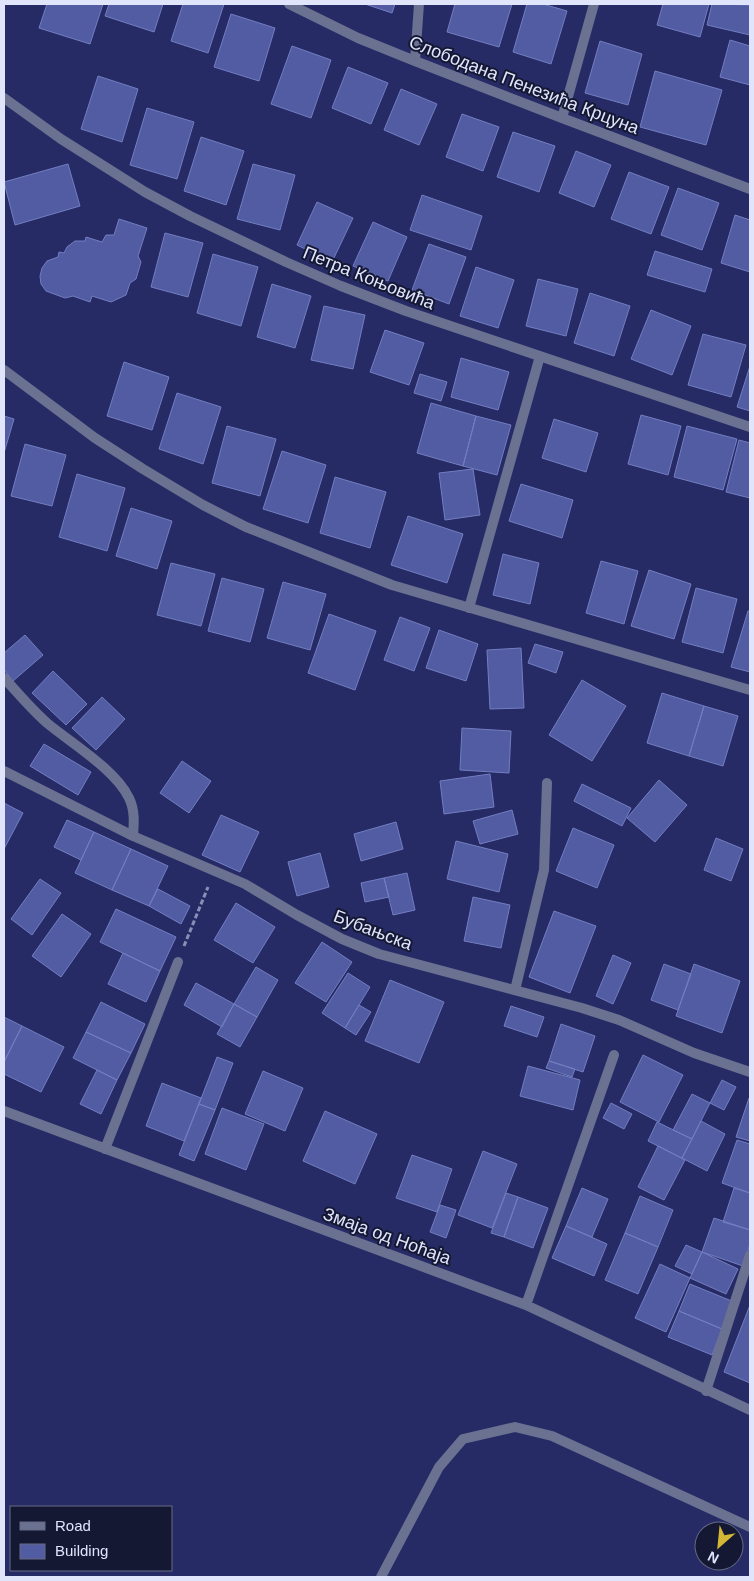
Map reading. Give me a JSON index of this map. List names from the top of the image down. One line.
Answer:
{"streets":{"street":["Слободана Пенезића Крцуна","Петра Коњовића","Бубањска","Змаја од Ноћаја"]},"legend":["Road","Building"],"north":"bottom left"}
